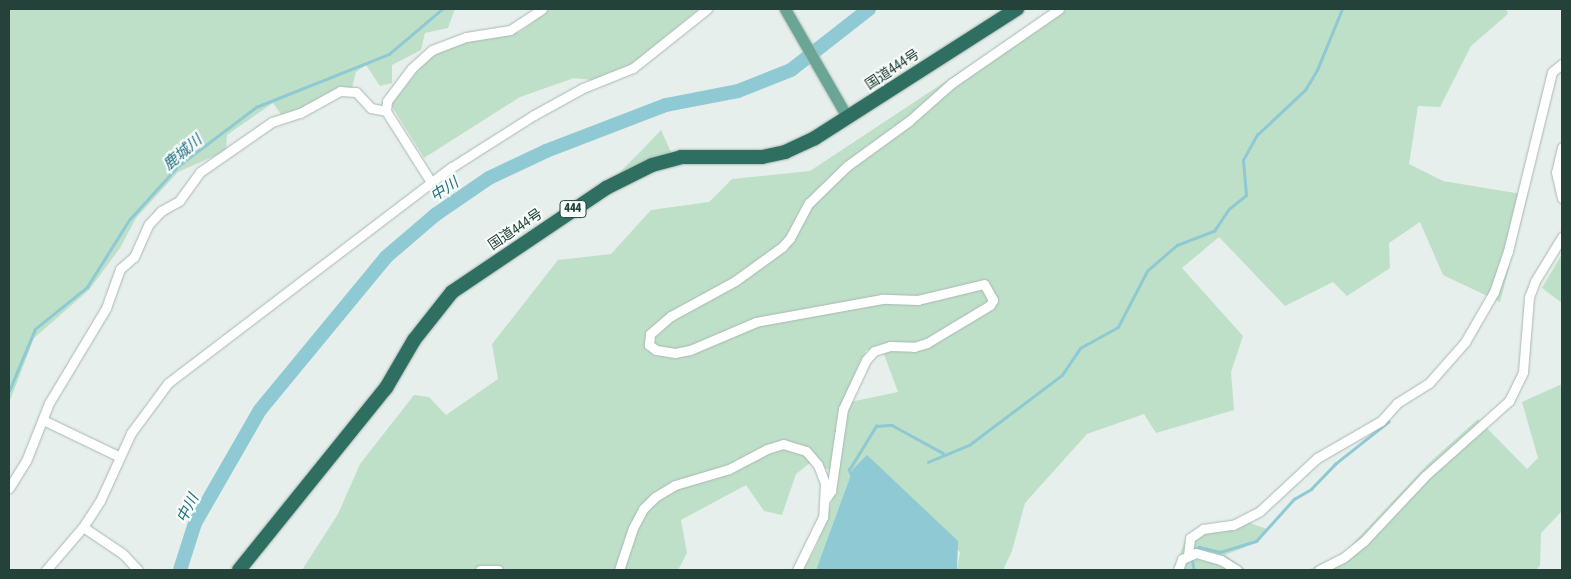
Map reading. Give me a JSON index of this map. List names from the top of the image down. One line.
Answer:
{"streets":{"highway":["国道444号","444"]},"water":["鹿城川","中川"]}
